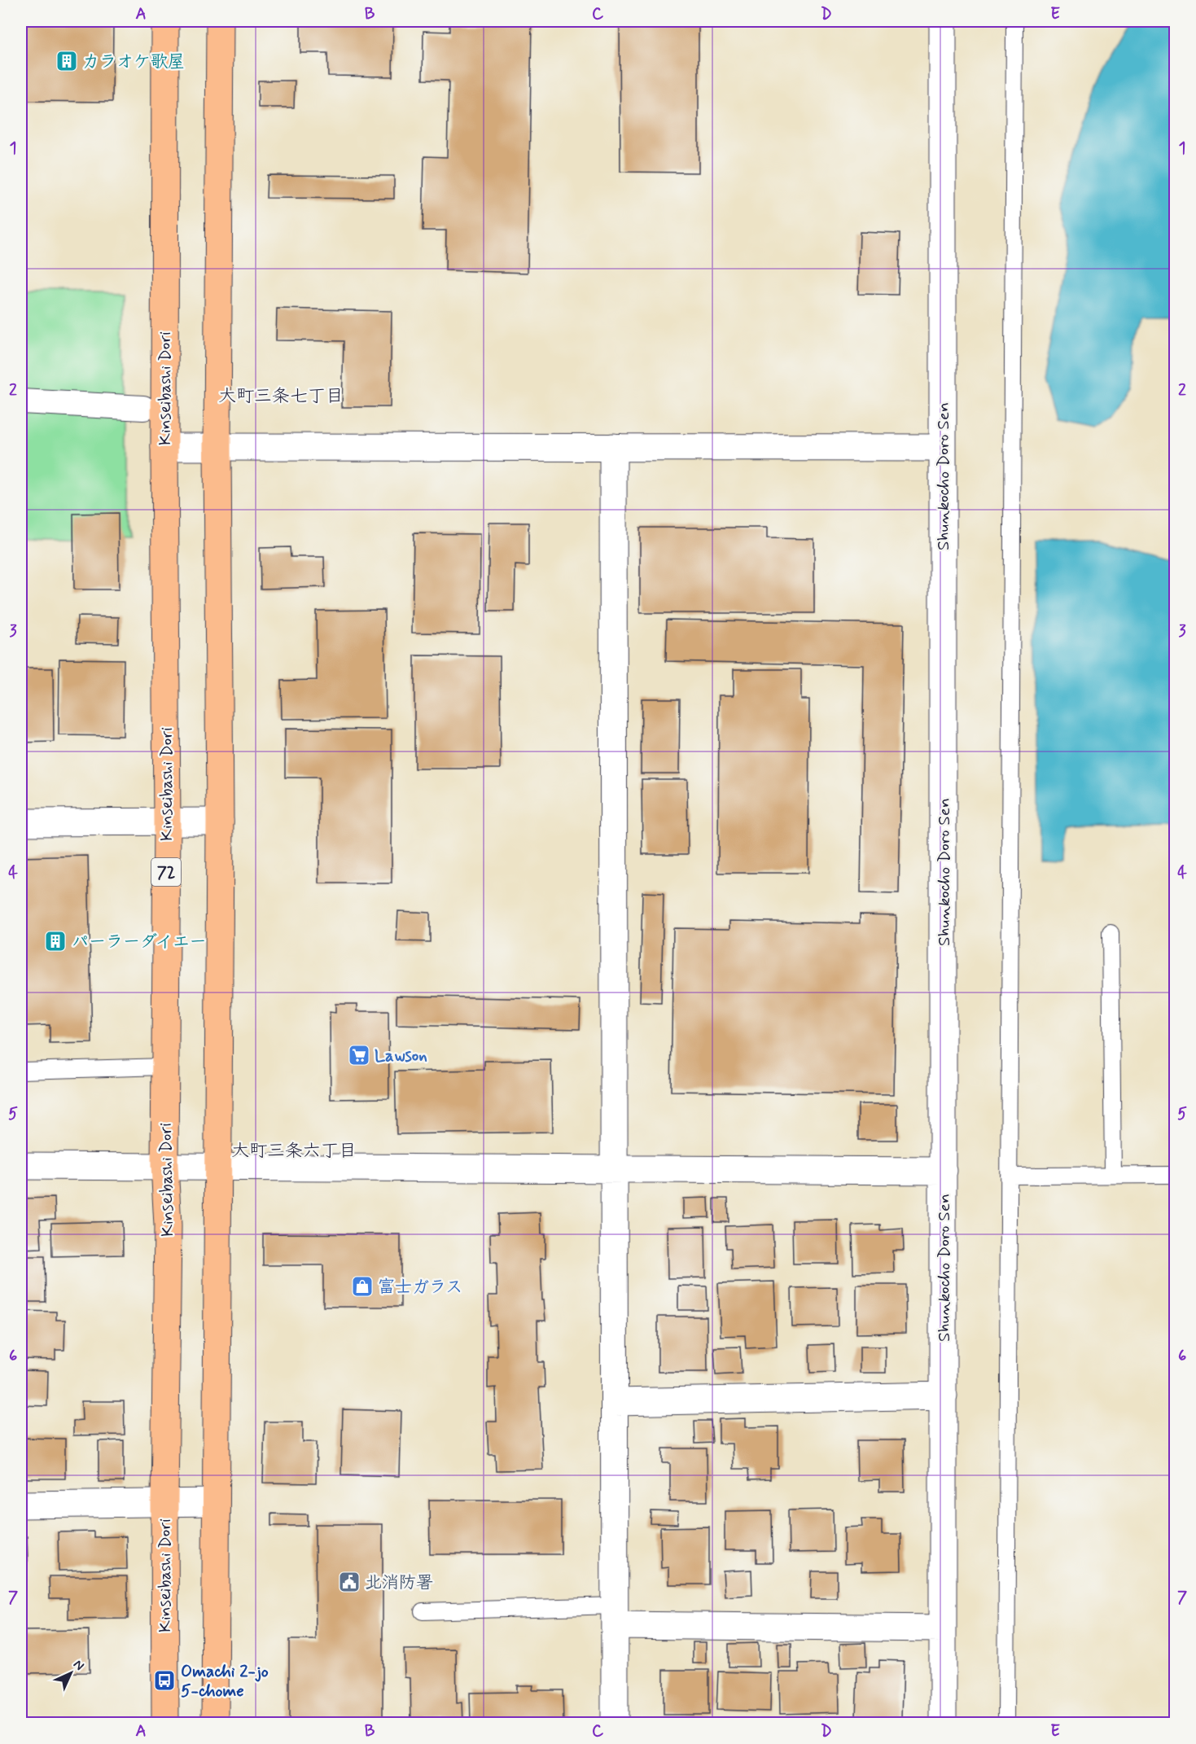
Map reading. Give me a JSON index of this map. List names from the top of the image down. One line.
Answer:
{"streets":{"main road":["Kinseibashi Dori","72"],"street":["Shunkocho Doro Sen"]},"districts":["大町三条七丁目","大町三条六丁目"],"places":{"building":["カラオケ歌屋","パーラーダイエー"],"supermarket":["Lawson"],"shop":["富士ガラス"],"public building":["北消防署"],"bus stop":["Omachi 2-jo 5-chome"]},"north":"top right","grid":{"columns":["A","B","C","D","E"],"rows":["1","2","3","4","5","6","7"]}}
